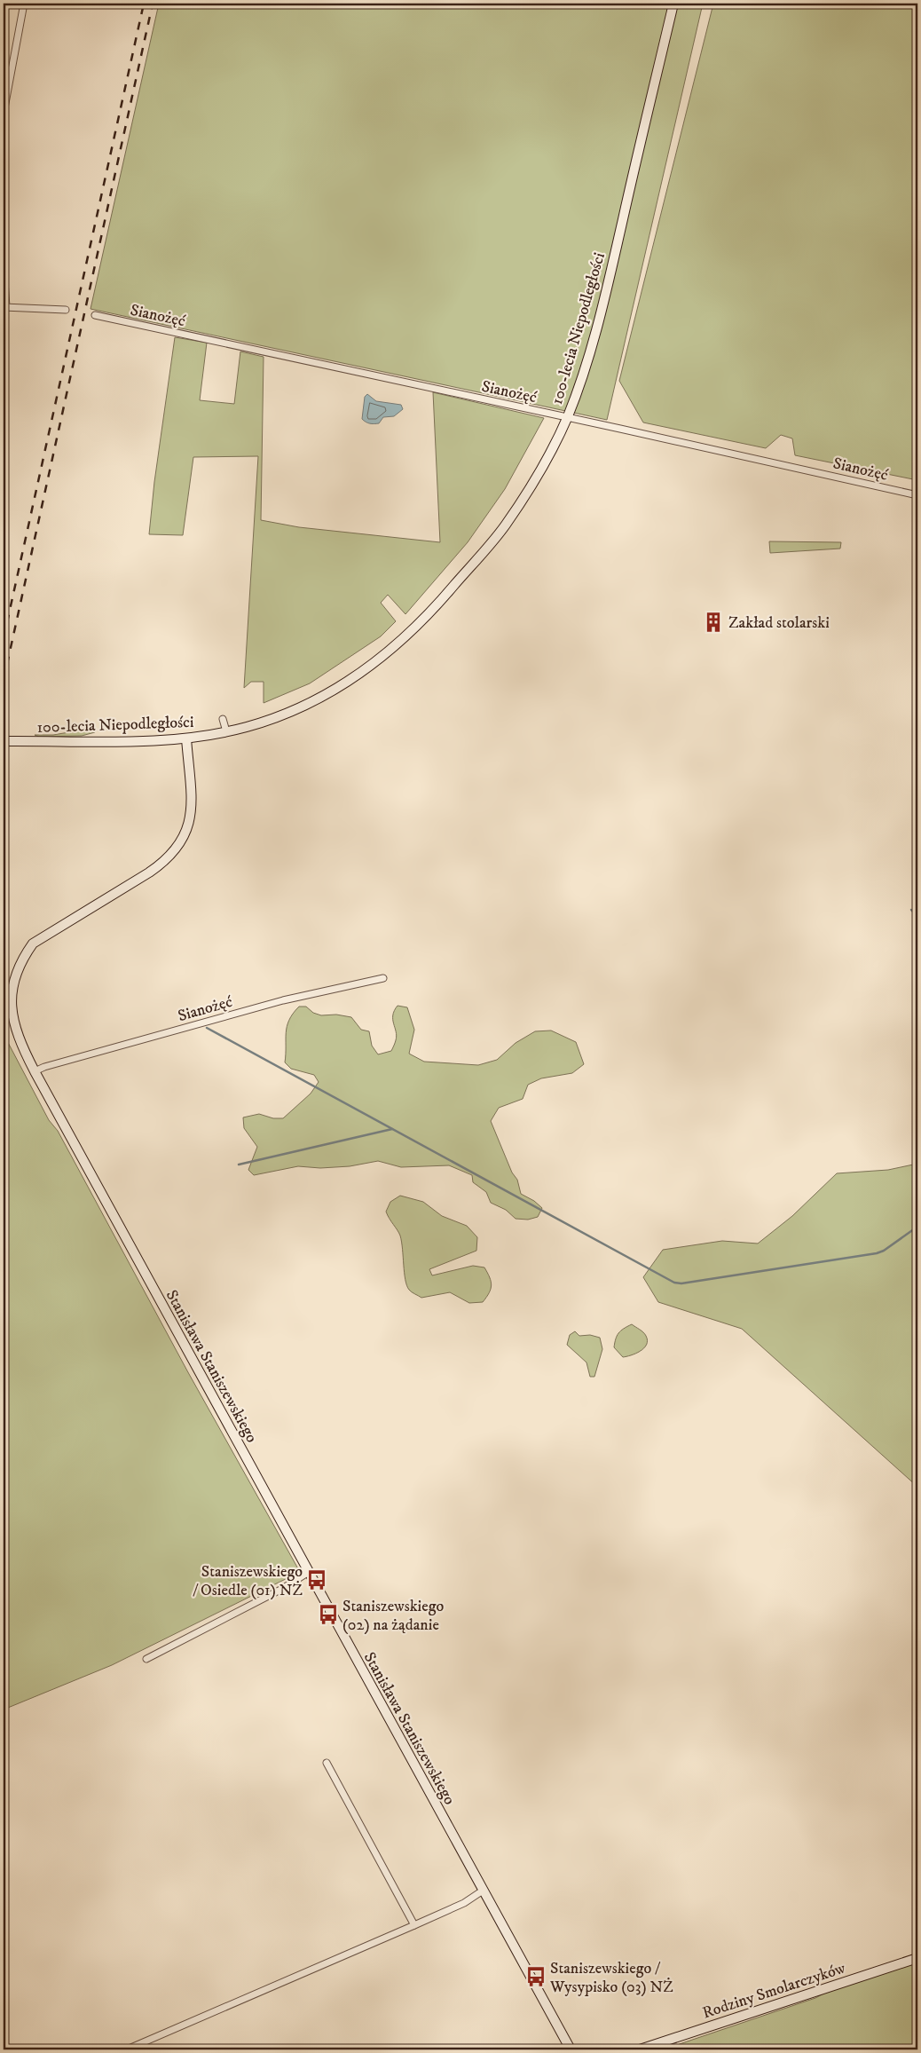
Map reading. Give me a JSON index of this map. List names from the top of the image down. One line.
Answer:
{"streets":{"street":["Sianożęć","100-lecia Niepodległości","Stanisława Staniszewskiego","Rodziny Smolarczyków"]},"crossings":[["Sianożęć","100-lecia Niepodległości"],["Sianożęć","Stanisława Staniszewskiego"],["100-lecia Niepodległości","Stanisława Staniszewskiego"]],"places":{"building":["Zakład stolarski"],"bus stop":["Staniszewskiego / Osiedle (01) NŻ","Staniszewskiego (02) na żądanie","Staniszewskiego / Wysypisko (03) NŻ"]}}
